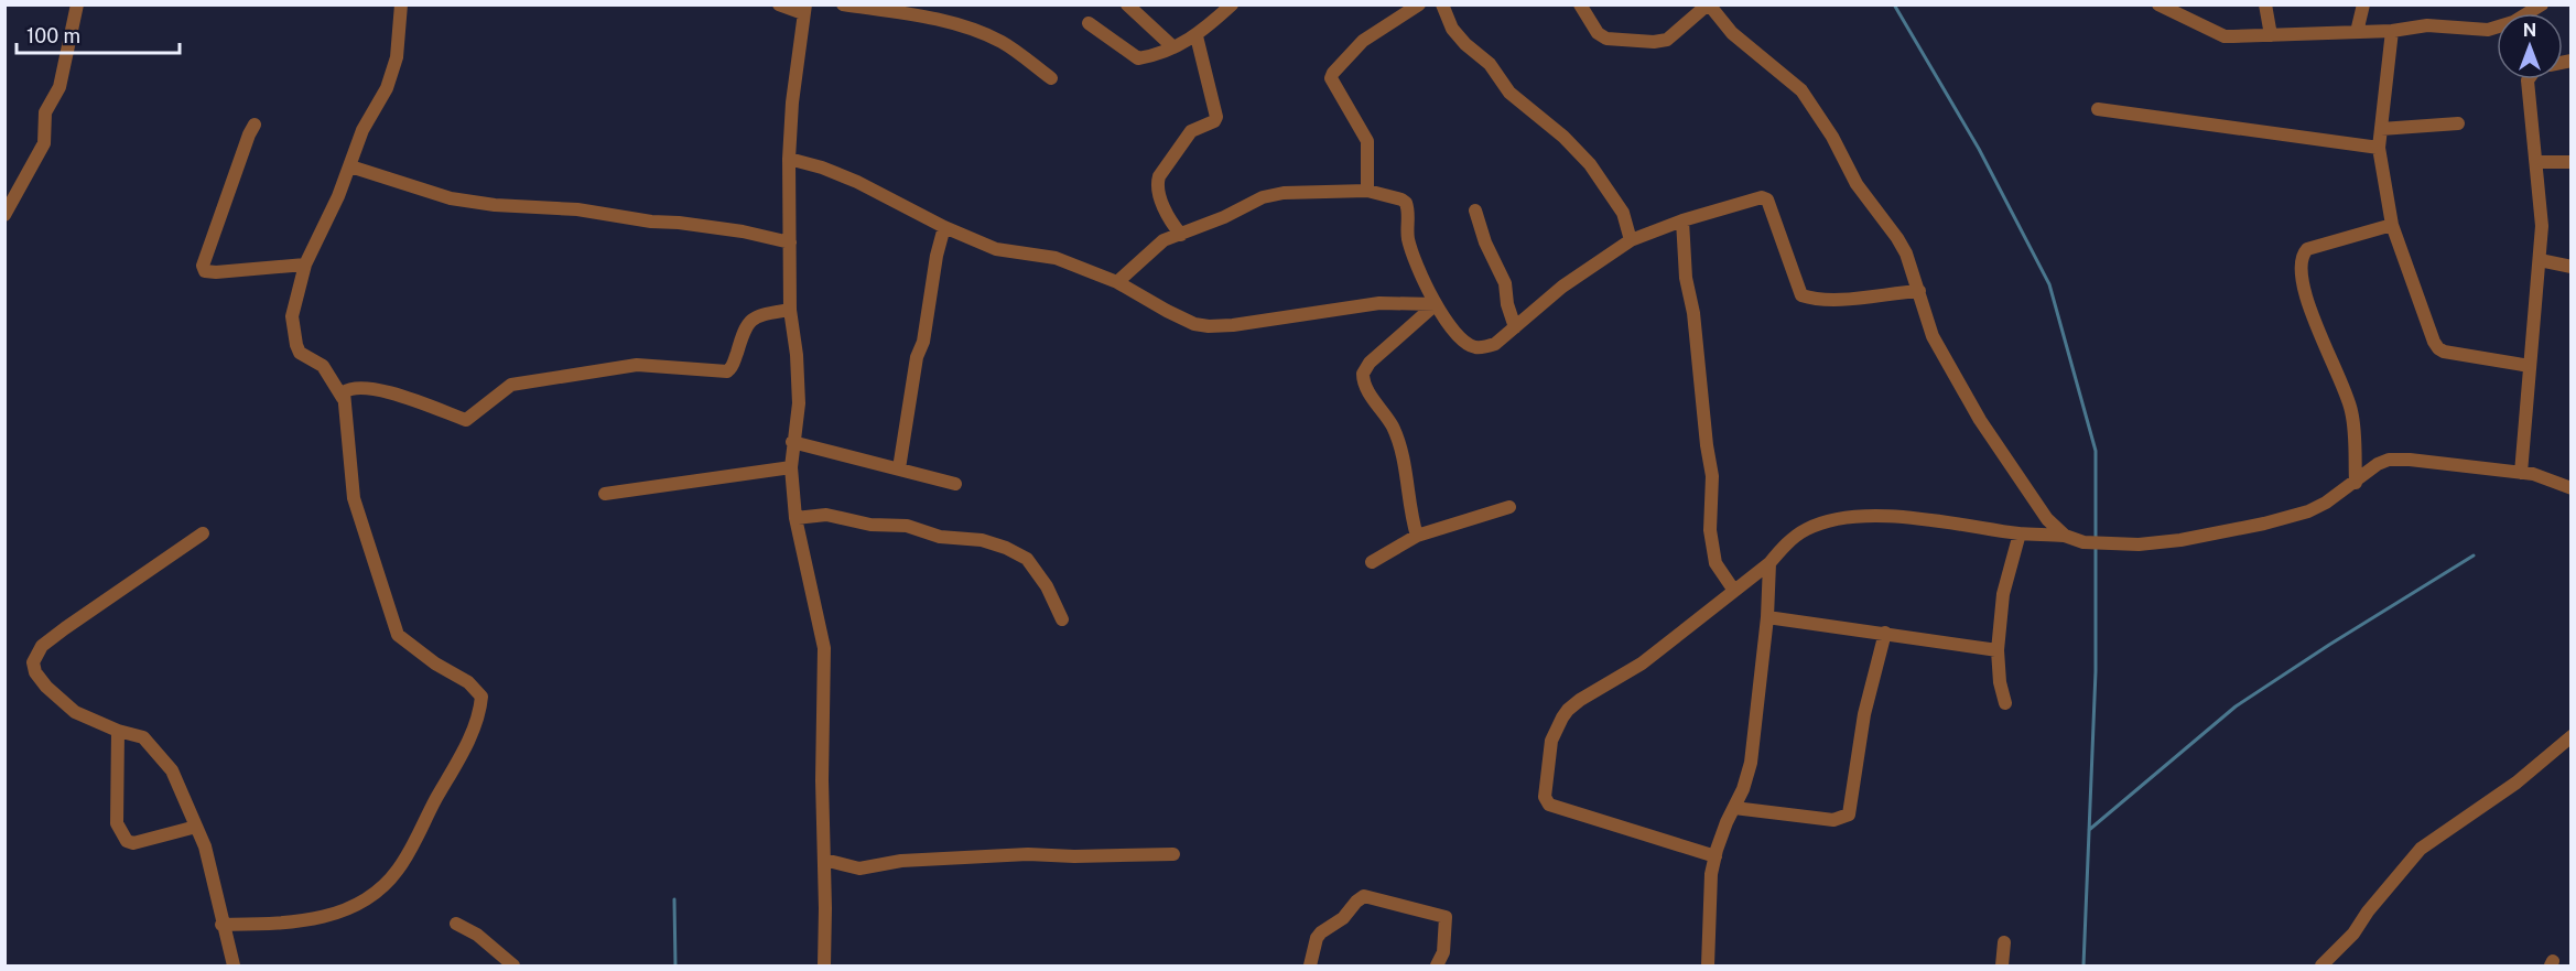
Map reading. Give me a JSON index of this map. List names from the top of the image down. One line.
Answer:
{"scale_bar":"100 m","north":"top"}
